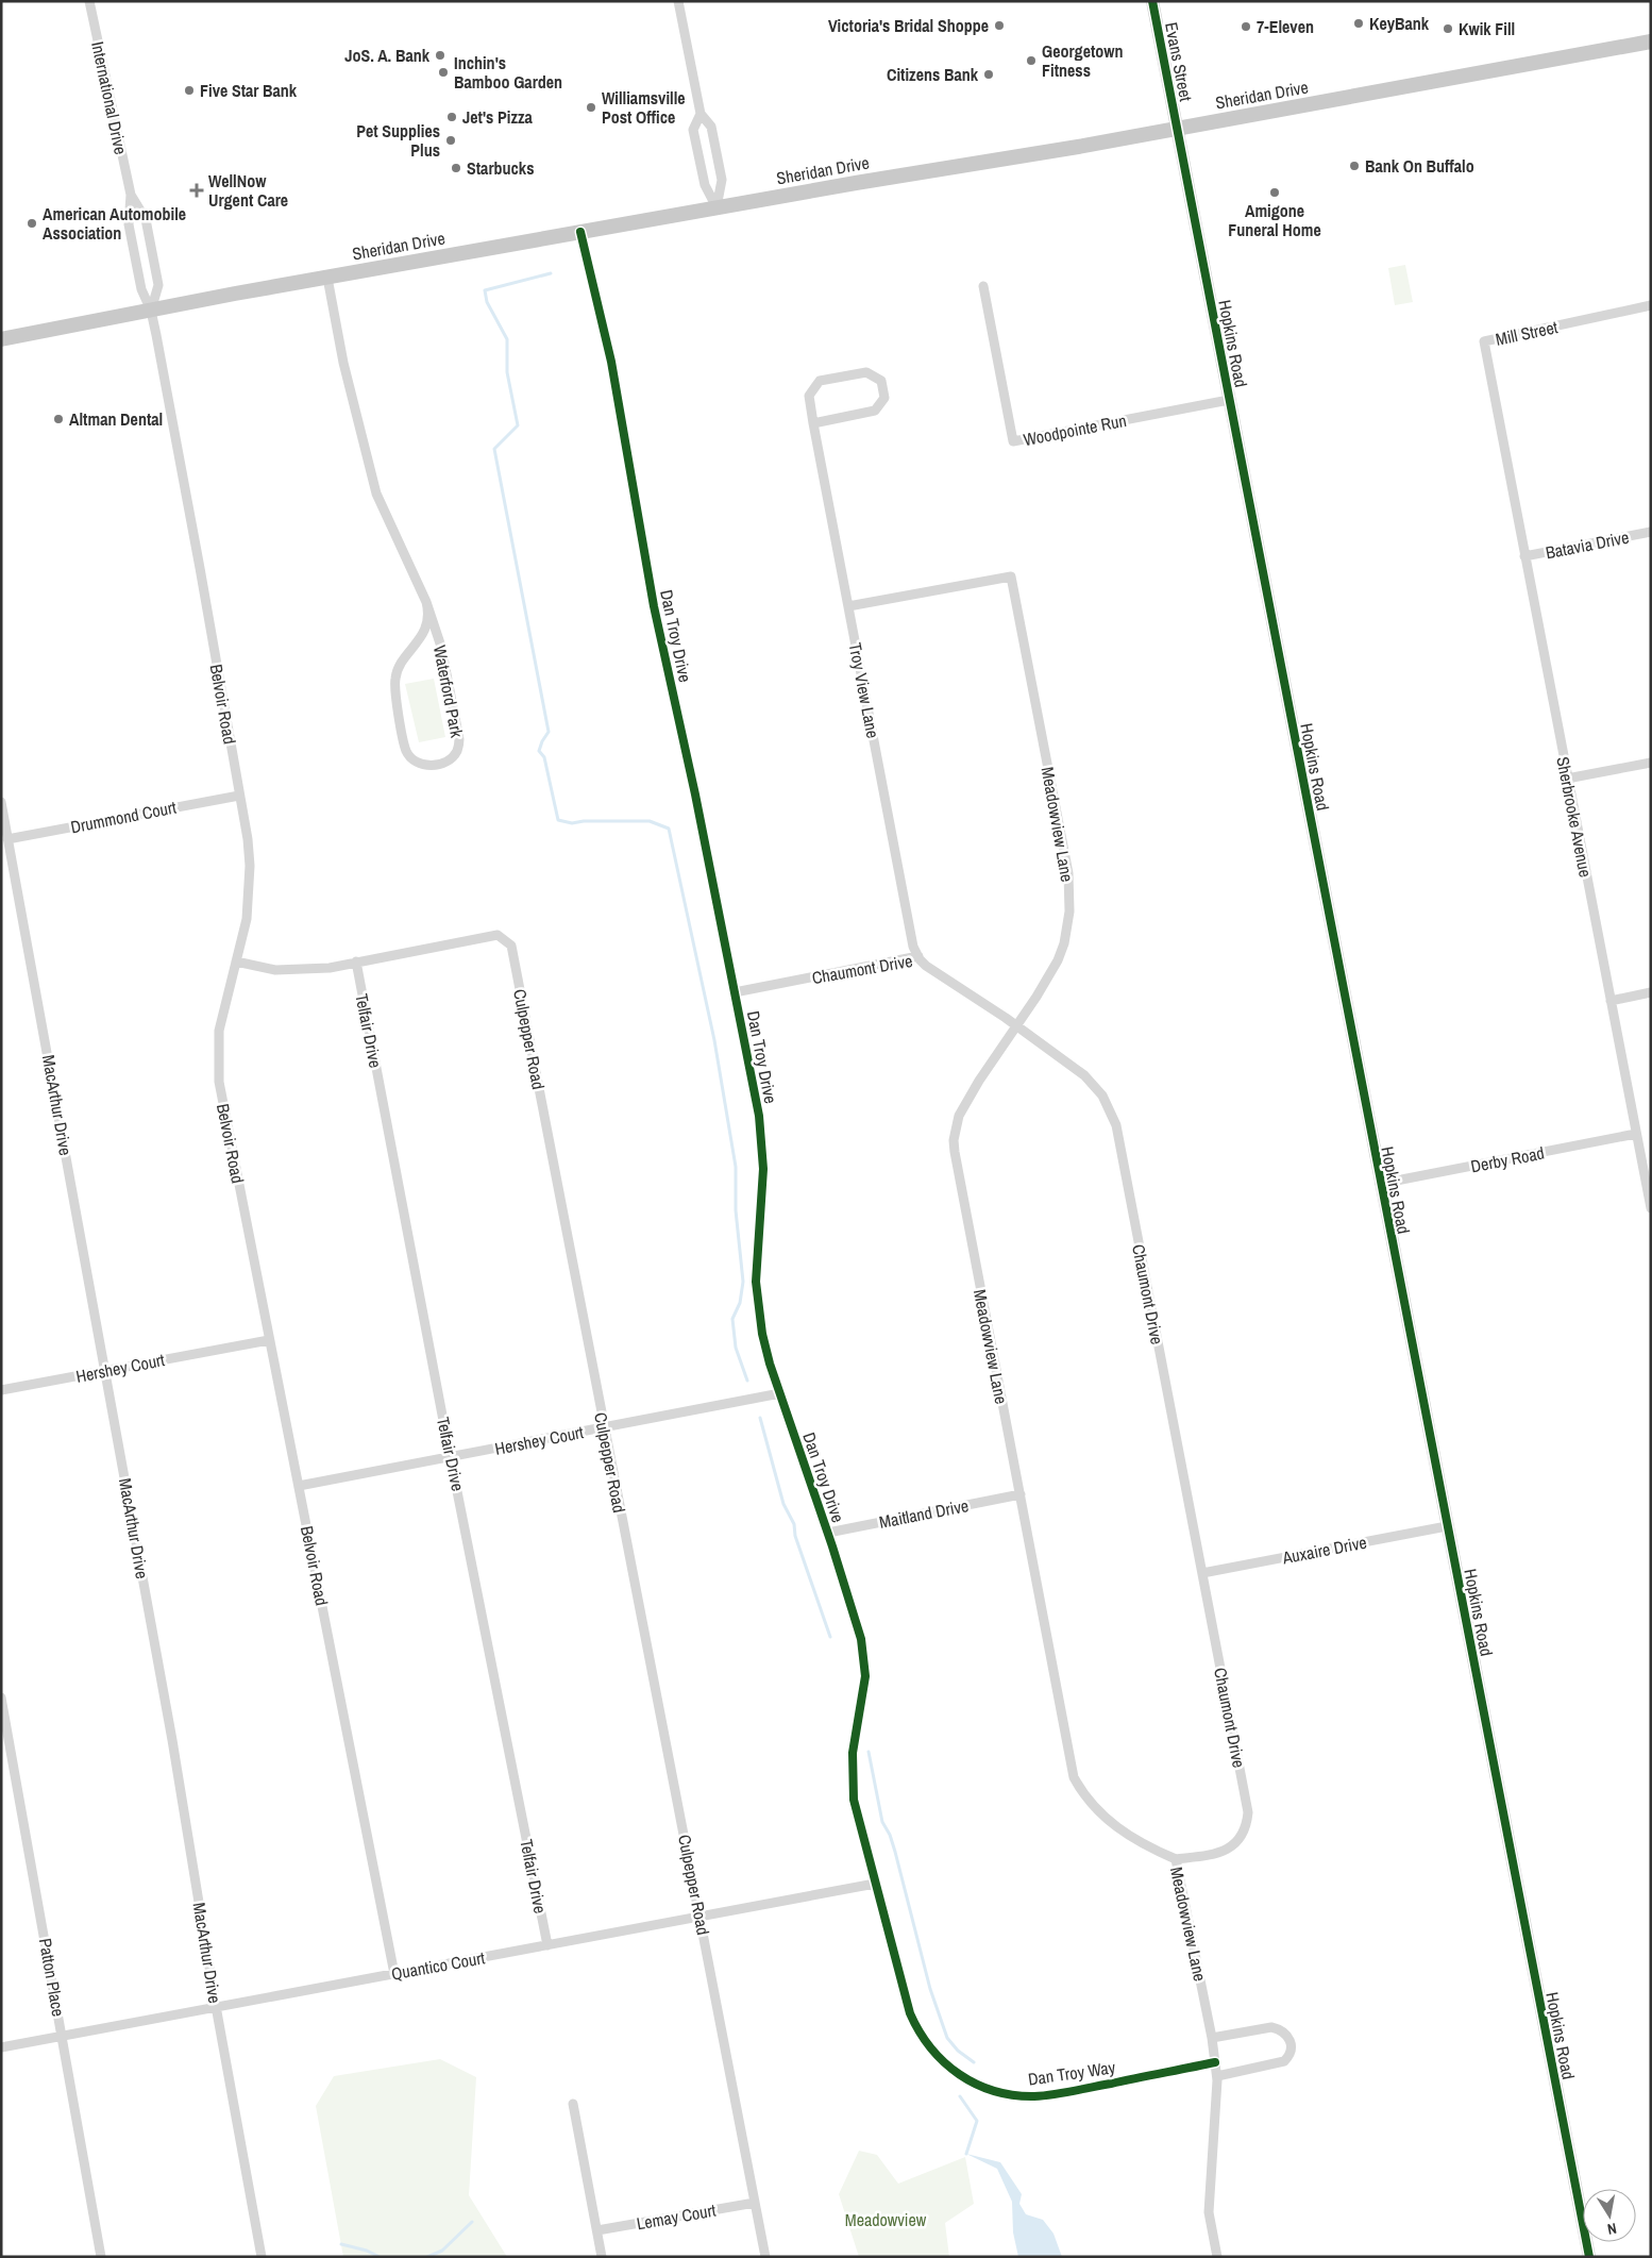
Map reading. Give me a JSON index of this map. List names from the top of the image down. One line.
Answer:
{"streets":{"main road":["Sheridan Drive"],"street":["Evans Street","International Drive","Mill Street","Hopkins Road","Woodpointe Run","Batavia Drive","Dan Troy Drive","Troy View Lane","Waterford Park","Belvoir Road","Drummond Court","Sherbrooke Avenue","Meadowview Lane","Chaumont Drive","Telfair Drive","Culpepper Road","MacArthur Drive","Derby Road","Hershey Court","Maitland Drive","Auxaire Drive","Quantico Court","Patton Place","Dan Troy Way","Lemay Court"]},"crossings":[["Evans Street","Sheridan Drive"],["Evans Street","Hopkins Road"],["Sheridan Drive","International Drive"],["Sheridan Drive","Hopkins Road"],["Sheridan Drive","Dan Troy Drive"],["Sheridan Drive","Waterford Park"],["Sheridan Drive","Belvoir Road"],["International Drive","Belvoir Road"],["Mill Street","Sherbrooke Avenue"],["Hopkins Road","Woodpointe Run"],["Hopkins Road","Derby Road"],["Hopkins Road","Auxaire Drive"],["Batavia Drive","Sherbrooke Avenue"],["Dan Troy Drive","Chaumont Drive"],["Dan Troy Drive","Hershey Court"],["Dan Troy Drive","Maitland Drive"],["Dan Troy Drive","Quantico Court"],["Dan Troy Drive","Dan Troy Way"],["Troy View Lane","Meadowview Lane"],["Troy View Lane","Chaumont Drive"],["Belvoir Road","Drummond Court"],["Belvoir Road","Culpepper Road"],["Belvoir Road","Hershey Court"],["Belvoir Road","Quantico Court"],["Drummond Court","MacArthur Drive"],["Sherbrooke Avenue","Derby Road"],["Meadowview Lane","Chaumont Drive"],["Meadowview Lane","Maitland Drive"],["Meadowview Lane","Dan Troy Way"],["Chaumont Drive","Auxaire Drive"],["Telfair Drive","Culpepper Road"],["Telfair Drive","Hershey Court"],["Telfair Drive","Quantico Court"],["Culpepper Road","Hershey Court"],["Culpepper Road","Quantico Court"],["Culpepper Road","Lemay Court"],["MacArthur Drive","Hershey Court"],["MacArthur Drive","Quantico Court"],["Quantico Court","Patton Place"],["Quantico Court","Dan Troy Way"]],"parks":["Meadowview"],"places":{"other":["KeyBank","Victoria's Bridal Shoppe","7-Eleven","Kwik Fill","JoS. A. Bank","Georgetown Fitness","Inchin's Bamboo Garden","Citizens Bank","Five Star Bank","Williamsville Post Office","Jet's Pizza","Pet Supplies Plus","Bank On Buffalo","Starbucks","Amigone Funeral Home","American Automobile Association","Altman Dental"],"health":["WellNow Urgent Care"]},"north":"bottom"}
